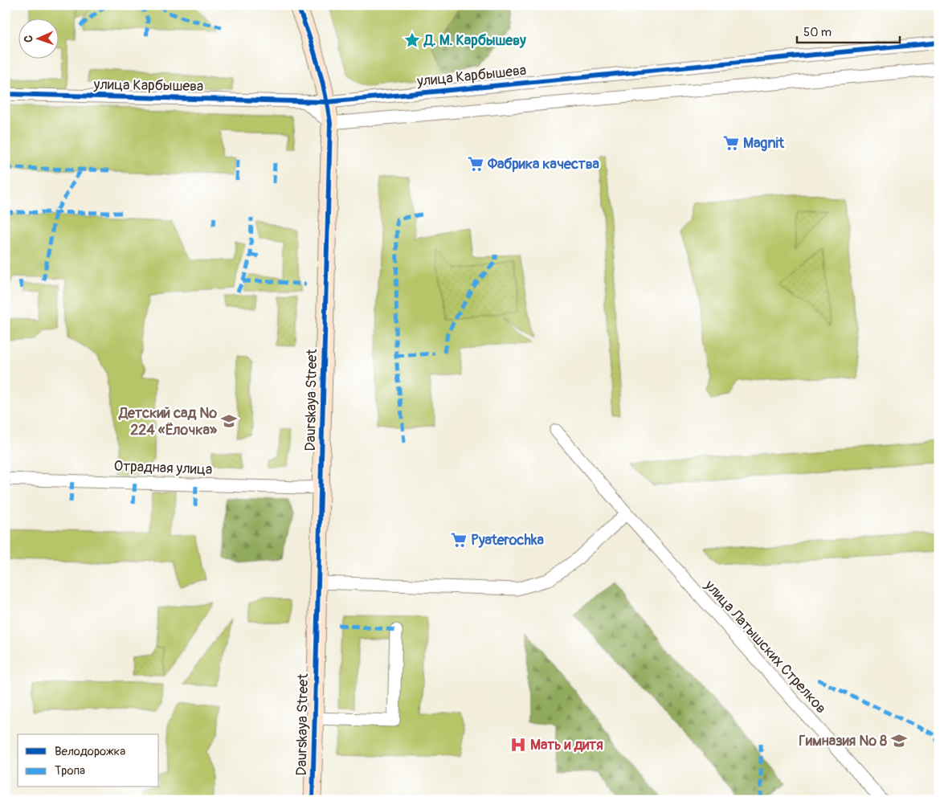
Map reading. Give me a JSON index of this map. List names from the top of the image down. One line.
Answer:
{"streets":{"street":["улица Карбышева","Daurskaya Street","Отрадная улица","улица Латышских Стрелков"]},"crossings":[["улица Карбышева","Daurskaya Street"],["Daurskaya Street","Отрадная улица"]],"places":{"place":["Д. М. Карбышеву"],"supermarket":["Magnit","Фабрика качества","Pyaterochka"],"school or university":["Детский сад № 224 «Ёлочка»","Гимназия № 8"],"hospital":["Мать и дитя"]},"legend":["Велодорожка","Тропа"],"scale_bar":"50 m","north":"left"}
